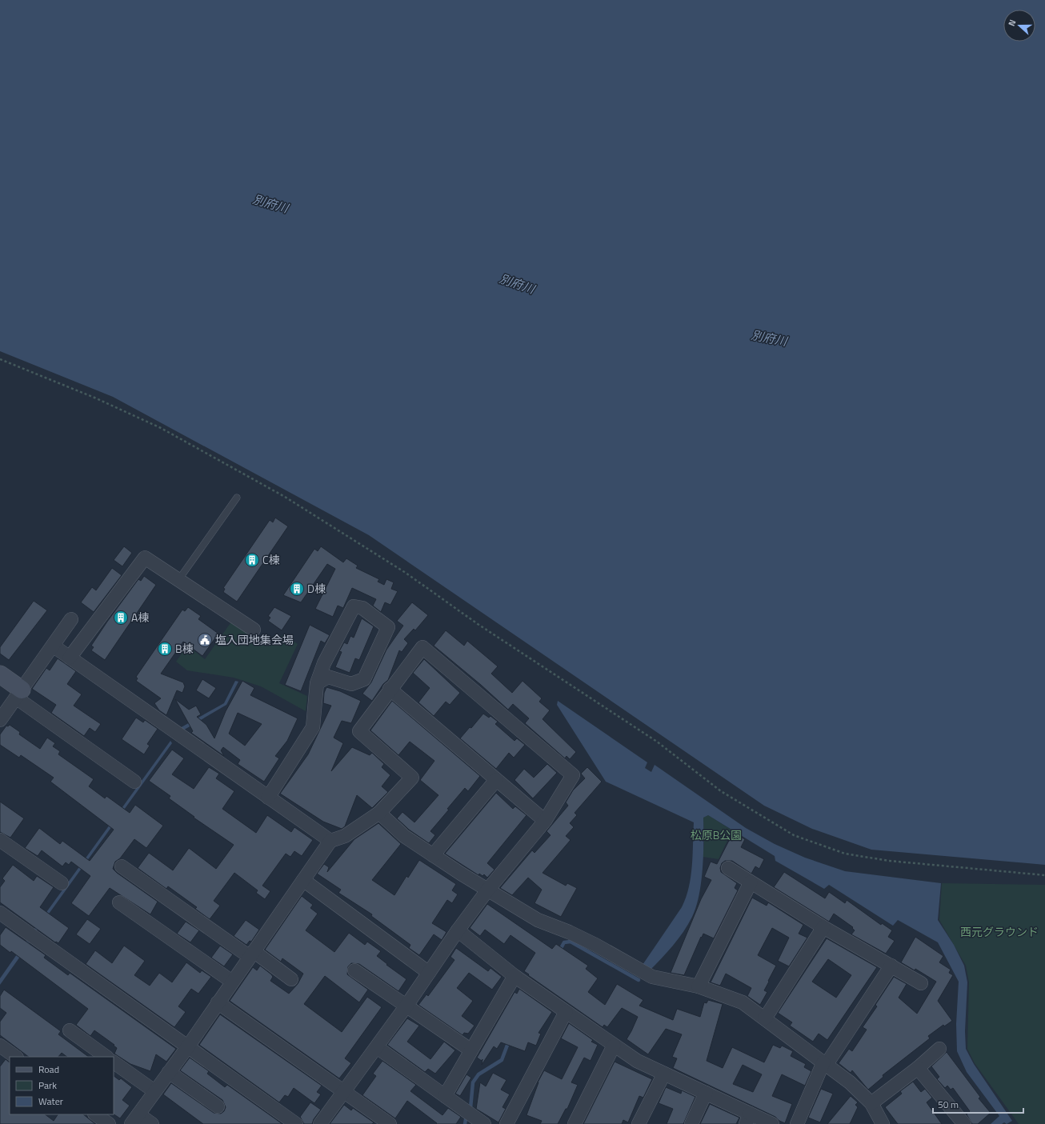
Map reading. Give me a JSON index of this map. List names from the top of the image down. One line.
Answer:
{"water":["別府川"],"parks":["松原B公園","西元グラウンド"],"places":{"building":["C棟","D棟","A棟","B棟"],"public building":["塩入団地集会場"]},"legend":["Road","Park","Water"],"scale_bar":"50 m","north":"left"}
